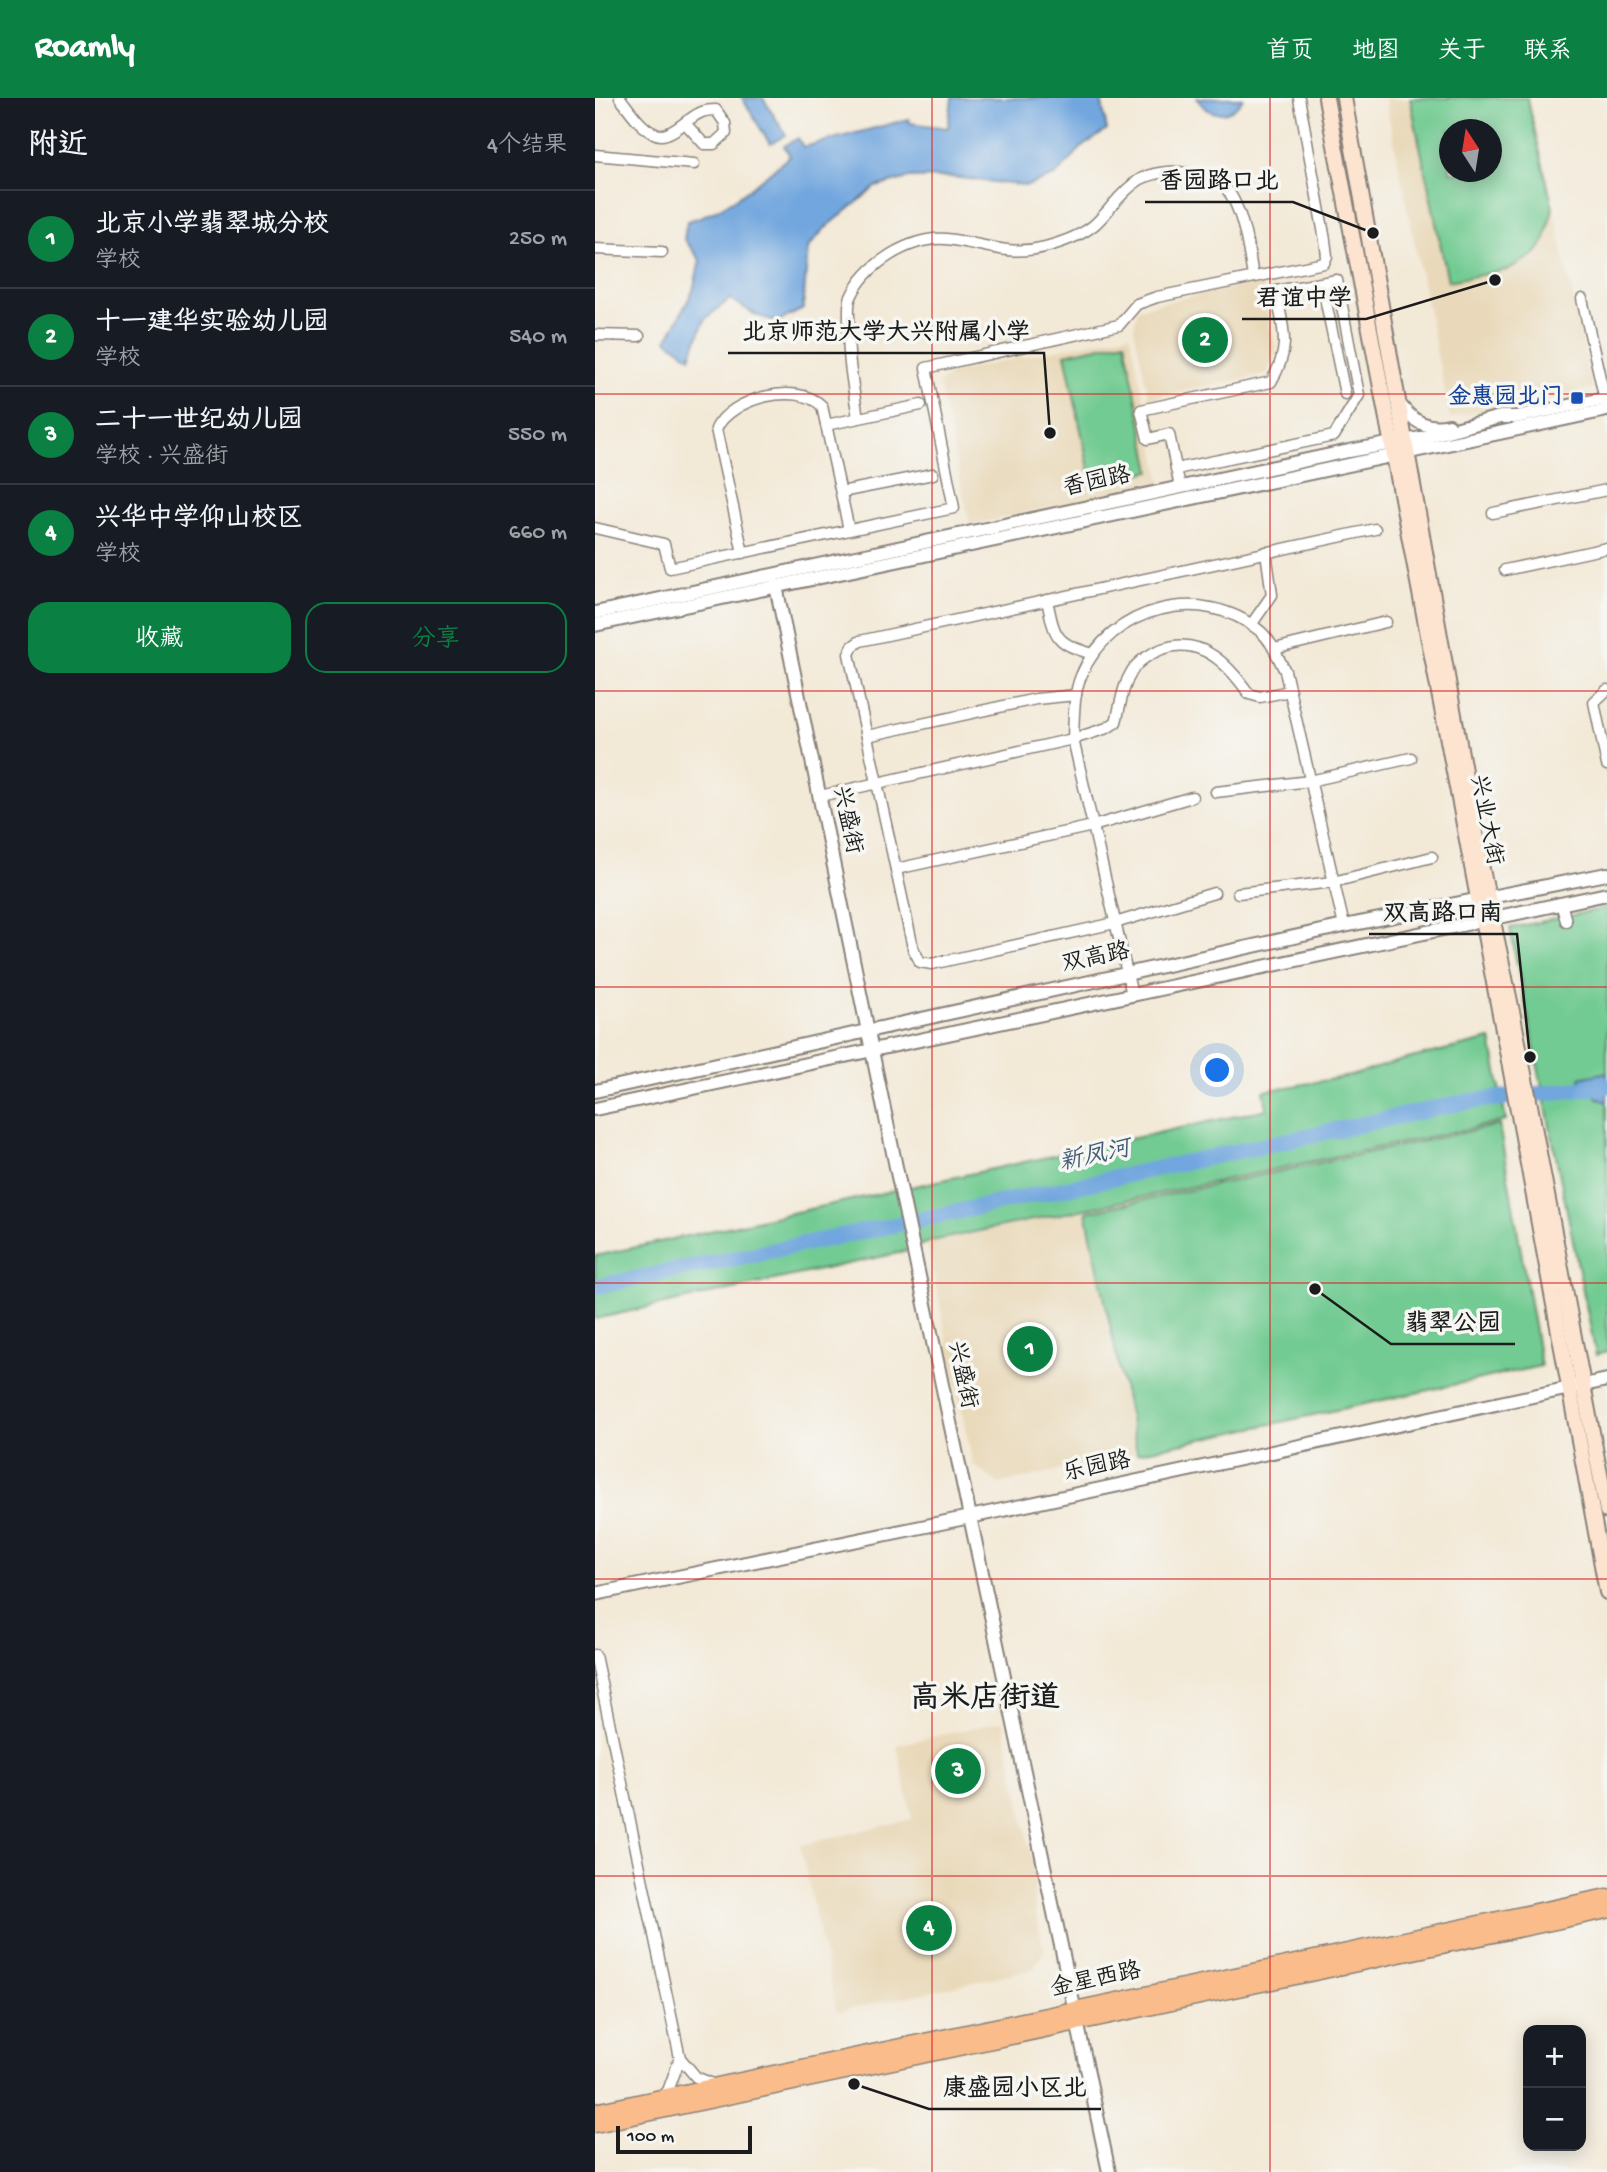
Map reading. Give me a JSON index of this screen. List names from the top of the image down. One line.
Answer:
{"streets":{"main road":["兴业大街","金星西路"],"street":["香园路","兴盛街","双高路","乐园路"]},"crossings":[["香园路","兴盛街"],["香园路","兴业大街"],["兴盛街","双高路"],["兴盛街","乐园路"],["兴盛街","金星西路"],["兴业大街","双高路"],["兴业大街","乐园路"]],"districts":["高米店街道"],"water":["新凤河"],"places":{"other":["香园路口北","君谊中学","北京师范大学大兴附属小学","双高路口南","翡翠公园","康盛园小区北"],"transit":["金惠园北门"]},"scale_bar":"100 m","north":"top","page":{"header":"Roamly","nav":["首页","地图","关于","联系"],"heading":["附近","4个结果"],"list":[{"mark":"1","name":"北京小学翡翠城分校","note":"学校","value":"250 m"},{"mark":"2","name":"十一建华实验幼儿园","note":"学校","value":"540 m"},{"mark":"3","name":"二十一世纪幼儿园","note":"学校 · 兴盛街","value":"550 m"},{"mark":"4","name":"兴华中学仰山校区","note":"学校","value":"660 m"}],"pins":["2","1","3","4"],"buttons":["收藏","分享"],"map_buttons":["+","−"],"scale":"100 m"}}
